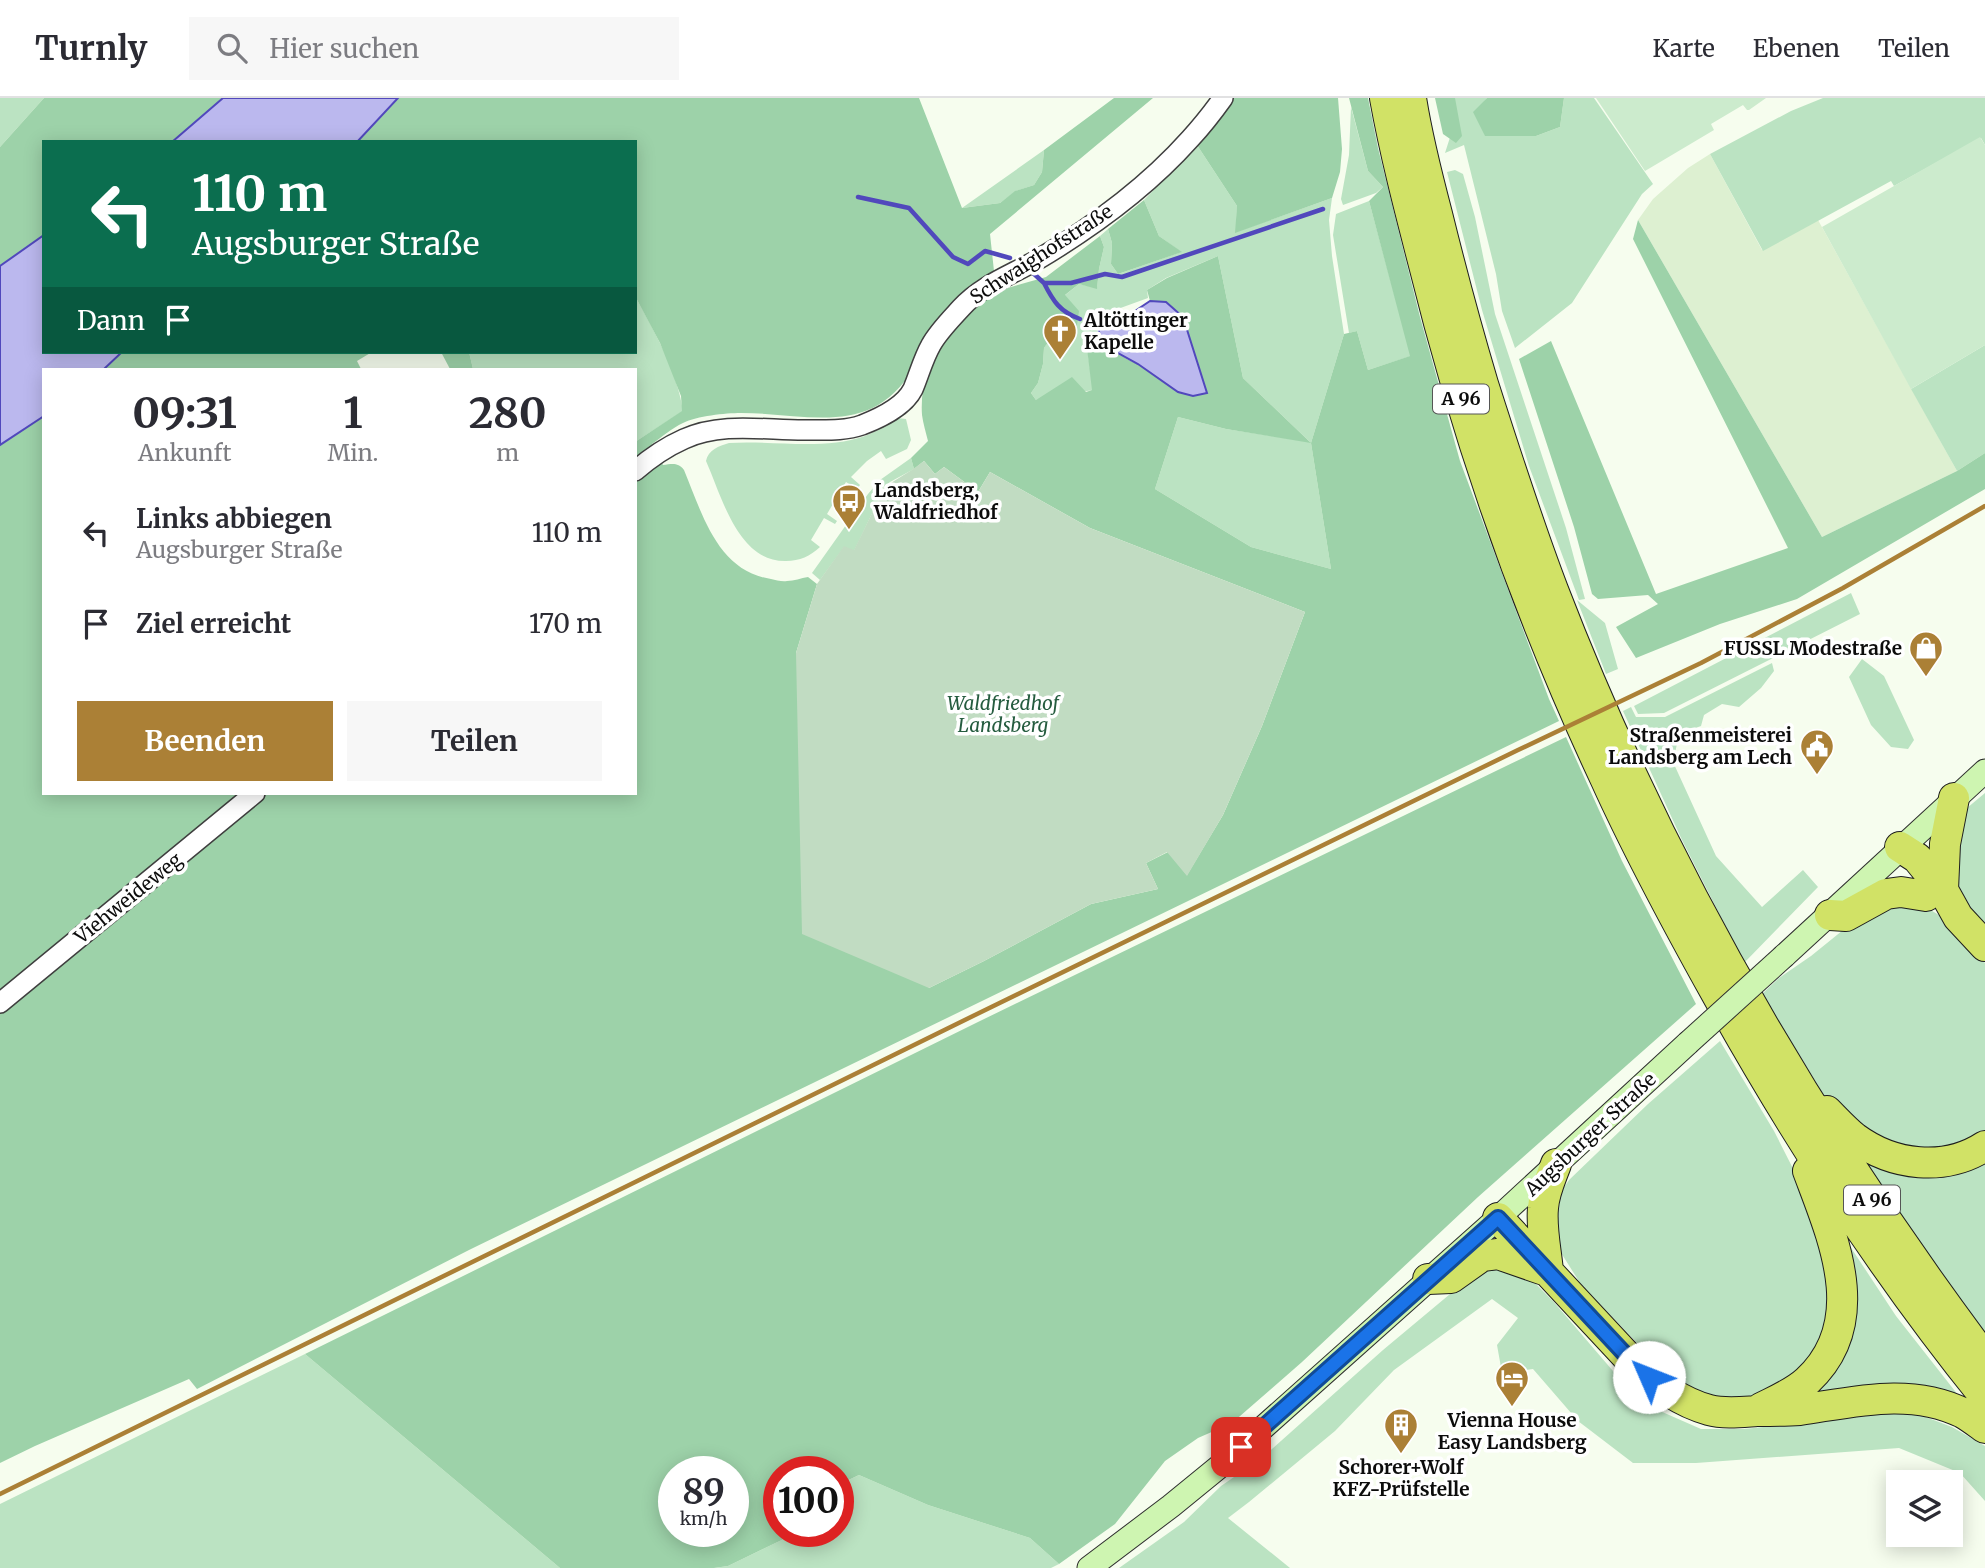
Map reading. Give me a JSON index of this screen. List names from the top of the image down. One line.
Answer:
{"streets":{"highway":["A 96"],"main road":["Augsburger Straße"],"street":["Schwaighofstraße","Viehweideweg"]},"parks":["Waldfriedhof Landsberg"],"places":{"church":["Altöttinger Kapelle"],"bus stop":["Landsberg, Waldfriedhof"],"shop":["FUSSL Modestraße"],"public building":["Straßenmeisterei Landsberg am Lech"],"hotel":["Vienna House Easy Landsberg"],"building":["Schorer+Wolf KFZ-Prüfstelle"]},"page":{"header":"Turnly","search":"Hier suchen","nav":["Karte","Ebenen","Teilen"],"turn":["110 m","Augsburger Straße"],"then":"Dann","eta":["09:31","Ankunft","1","Min.","280","m"],"list":[{"name":"Links abbiegen","note":"Augsburger Straße","value":"110 m"},{"name":"Ziel erreicht","value":"170 m"}],"buttons":["Beenden","Teilen"],"speed":"89 km/h","limit":"100"}}
